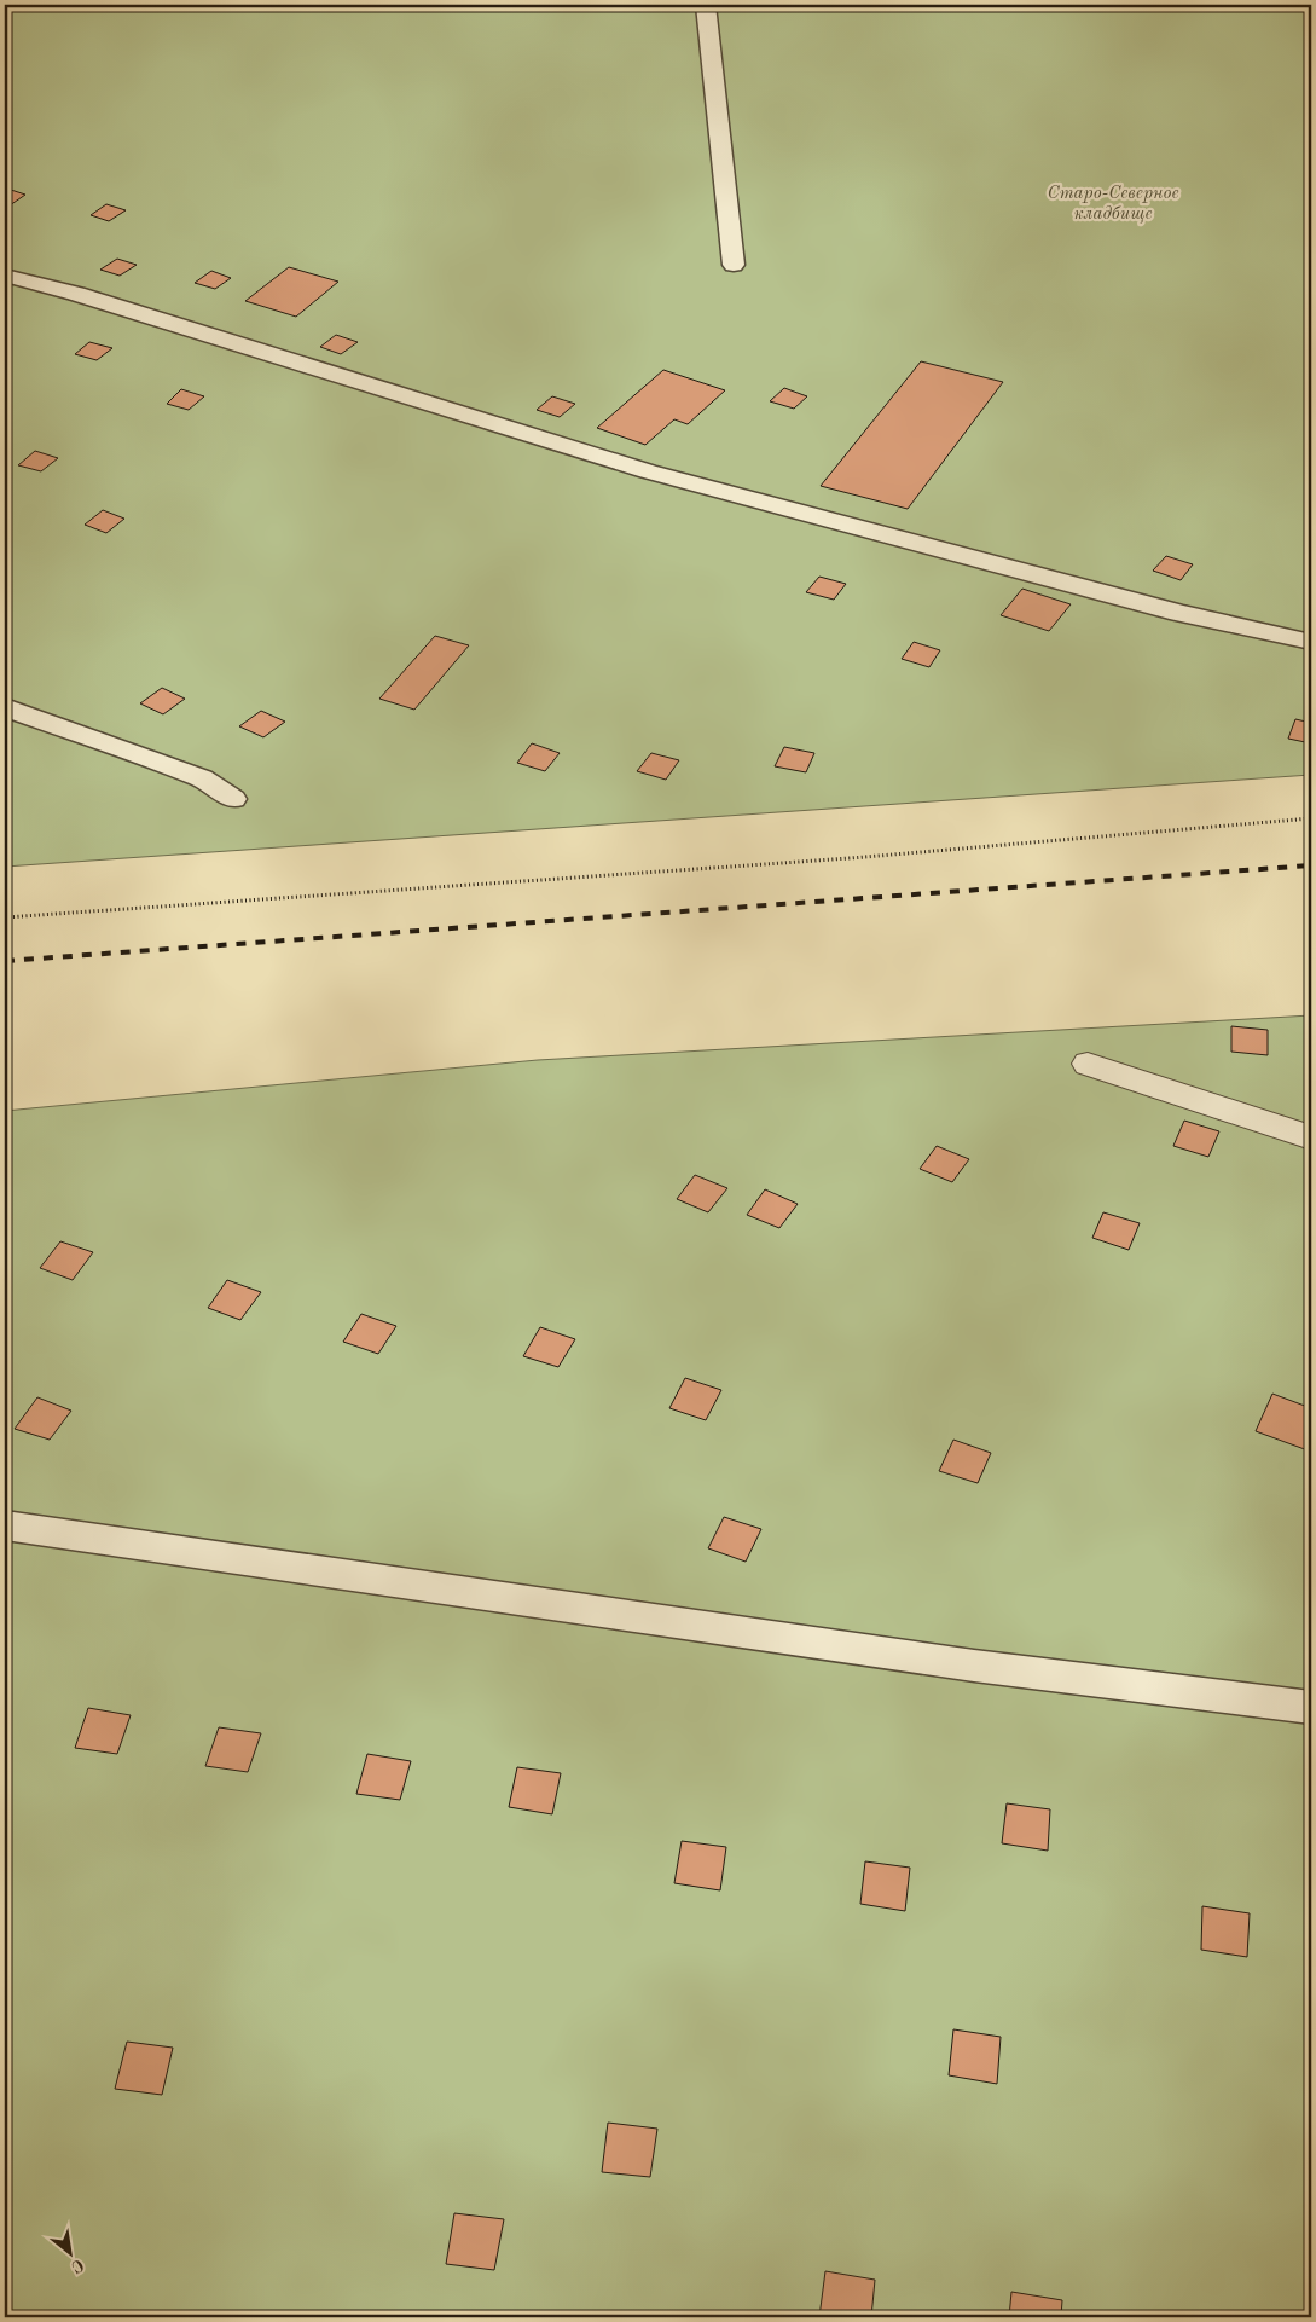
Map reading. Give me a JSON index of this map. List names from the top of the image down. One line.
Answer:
{"parks":["Старо-Северное кладбище"],"north":"bottom right"}
